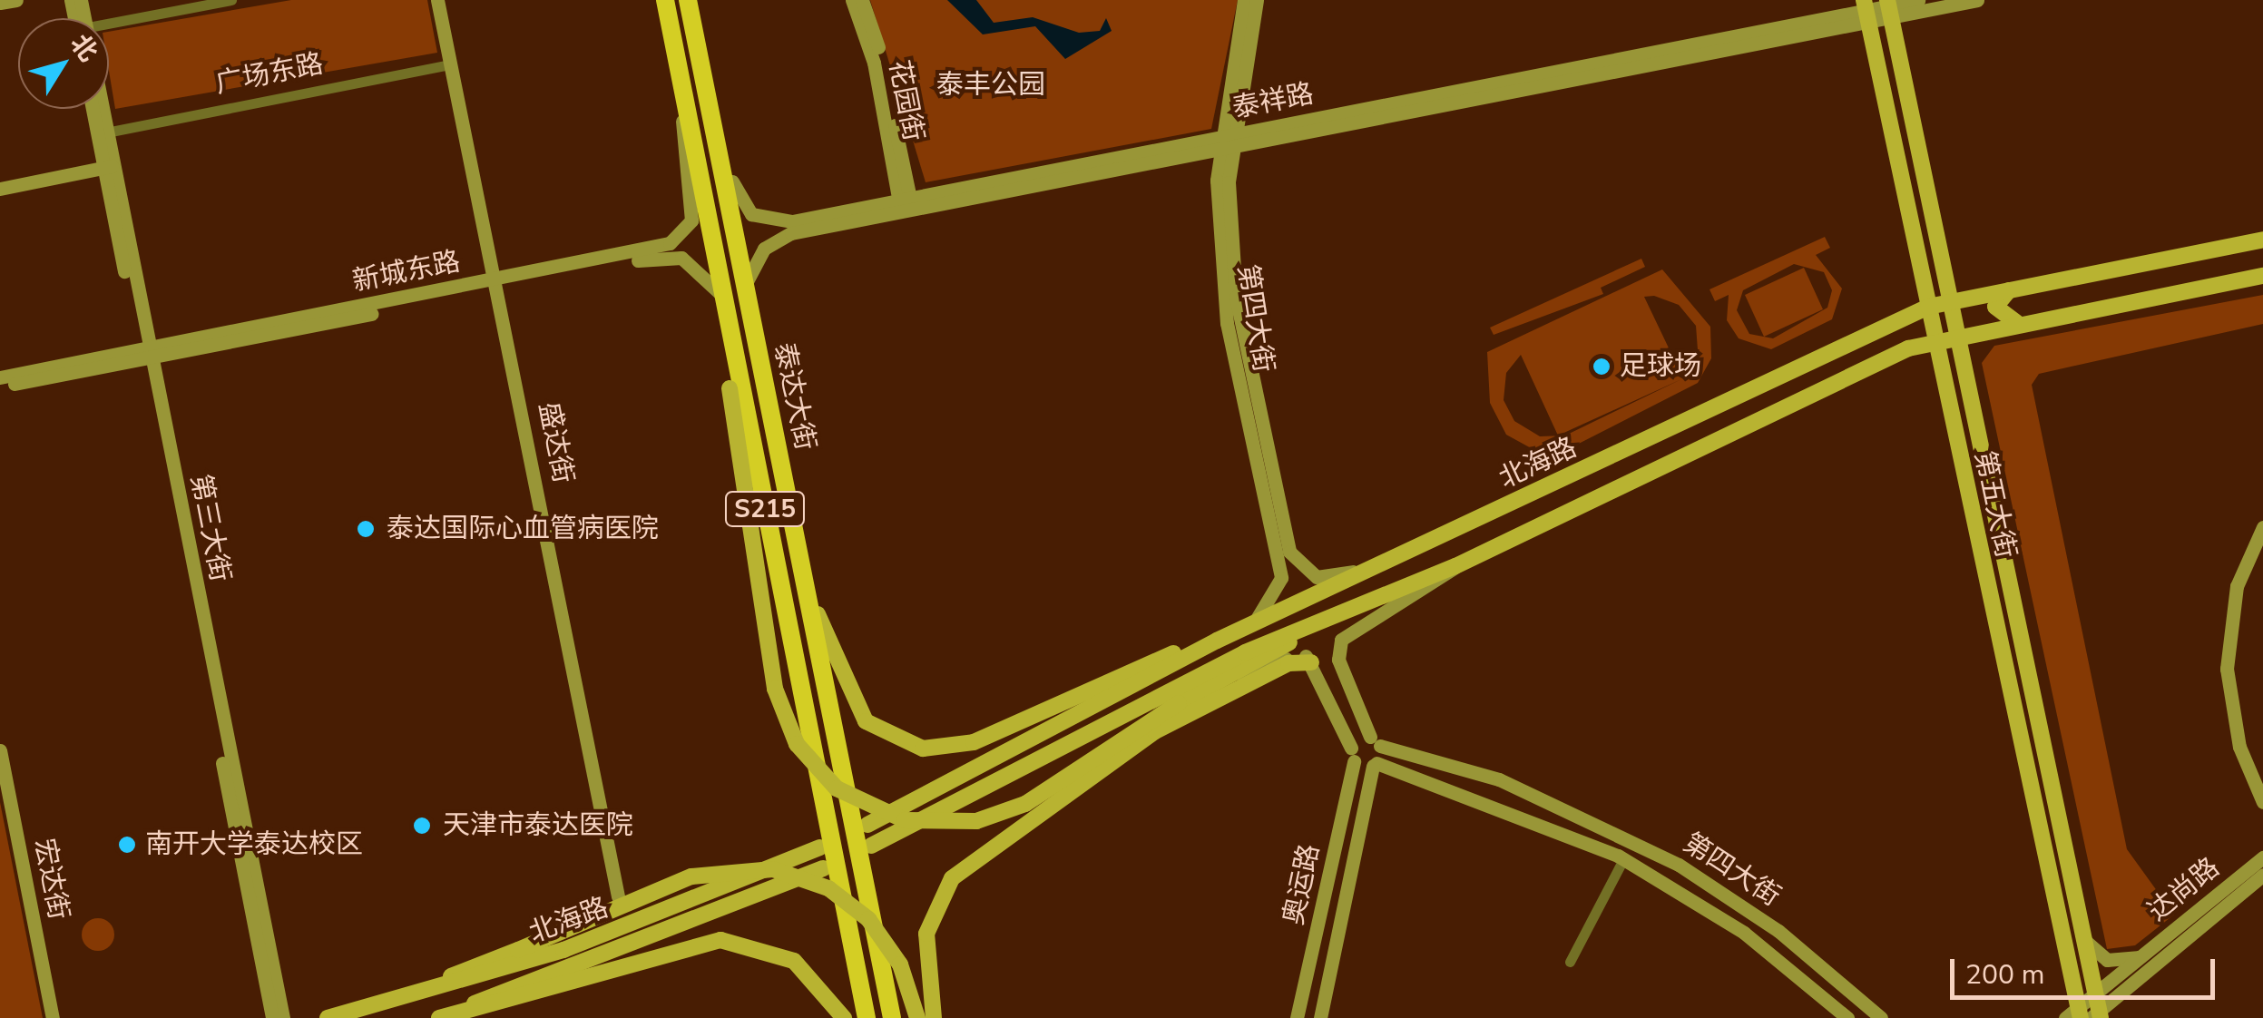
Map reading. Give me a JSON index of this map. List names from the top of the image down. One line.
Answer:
{"streets":{"highway":["泰达大街","S215"],"main road":["北海路","第五大街"],"street":["广场东路","花园街","泰祥路","新城东路","第四大街","盛达街","第三大街","宏达街","奥运路","达尚路"]},"crossings":[["广场东路","盛达街"],["广场东路","第三大街"],["花园街","泰祥路"],["泰祥路","第四大街"],["泰祥路","泰达大街"],["泰祥路","第五大街"],["新城东路","泰达大街"],["新城东路","盛达街"],["新城东路","第三大街"],["第四大街","北海路"],["第四大街","奥运路"],["北海路","第五大街"],["第五大街","达尚路"]],"parks":["泰丰公园"],"places":["足球场","泰达国际心血管病医院","天津市泰达医院","南开大学泰达校区"],"scale_bar":"200 m","north":"top right"}
